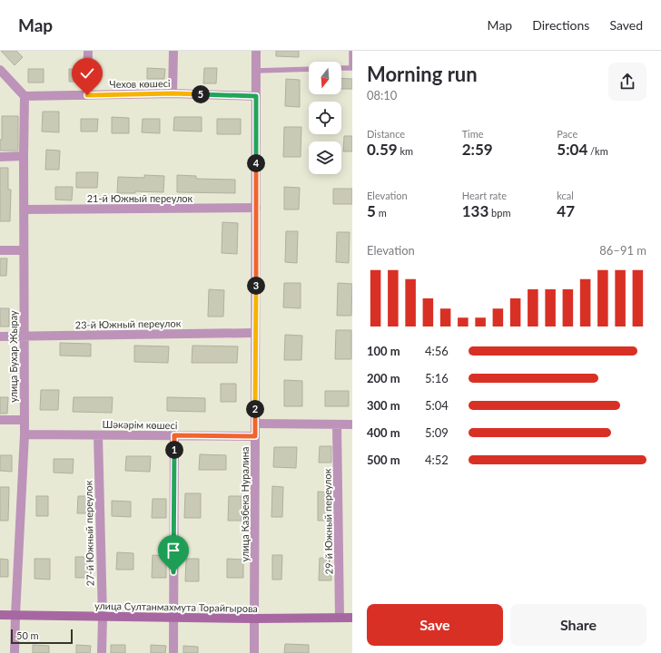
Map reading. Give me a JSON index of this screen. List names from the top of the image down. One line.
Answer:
{"streets":{"main road":["улица Султанмахмута Торайгырова"],"street":["Чехов көшесі","21-й Южный переулок","23-й Южный переулок","улица Бухар Жырау","Шәкәрім көшесі","улица Казбека Нуралина","29-й Южный переулок","27-й Южный переулок"]},"crossings":[["Чехов көшесі","улица Бухар Жырау"],["Чехов көшесі","улица Казбека Нуралина"],["21-й Южный переулок","улица Бухар Жырау"],["21-й Южный переулок","улица Казбека Нуралина"],["23-й Южный переулок","улица Бухар Жырау"],["23-й Южный переулок","улица Казбека Нуралина"],["улица Бухар Жырау","Шәкәрім көшесі"],["улица Бухар Жырау","улица Султанмахмута Торайгырова"],["Шәкәрім көшесі","улица Казбека Нуралина"],["Шәкәрім көшесі","27-й Южный переулок"],["улица Казбека Нуралина","улица Султанмахмута Торайгырова"],["29-й Южный переулок","улица Султанмахмута Торайгырова"],["27-й Южный переулок","улица Султанмахмута Торайгырова"]],"scale_bar":"50 m","north":"bottom","page":{"header":"Map","nav":["Map","Directions","Saved"],"heading":["Morning run","08:10"],"pins":["5","4","3","2","1"],"stats":[["Distance","0.59 km"],["Time","2:59"],["Pace","5:04 /km"],["Elevation","5 m"],["Heart rate","133 bpm"],["kcal","47"]],"chart":["Elevation","86–91 m"],"list":[{"name":"100 m","note":"4:56"},{"name":"200 m","note":"5:16"},{"name":"300 m","note":"5:04"},{"name":"400 m","note":"5:09"},{"name":"500 m","note":"4:52"}],"buttons":["Save","Share"],"scale":"50 m"}}
